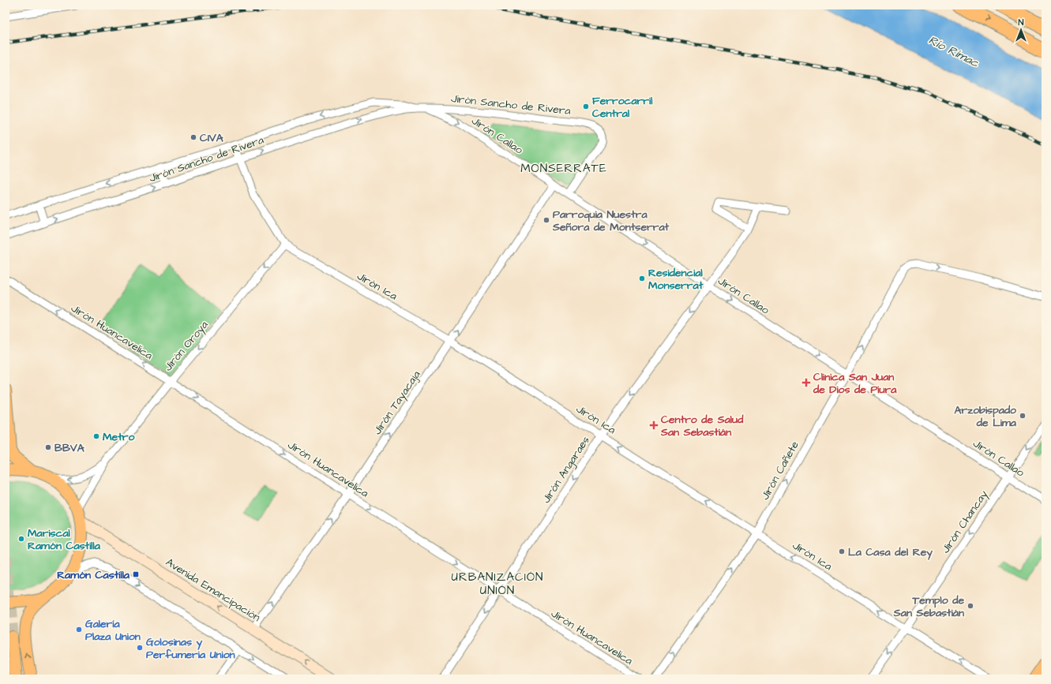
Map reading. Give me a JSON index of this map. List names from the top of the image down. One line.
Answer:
{"streets":{"main road":["Avenida Emancipación"],"street":["Jirón Sancho de Rivera","Jirón Callao","Jirón Ica","Jirón Huancavelica","Jirón Oroya","Jirón Tayacaja","Jirón Angaraes","Jirón Cañete","Jirón Chancay"]},"crossings":[["Jirón Sancho de Rivera","Jirón Callao"],["Jirón Sancho de Rivera","Jirón Ica"],["Jirón Callao","Jirón Tayacaja"],["Jirón Callao","Jirón Angaraes"],["Jirón Callao","Jirón Cañete"],["Jirón Callao","Jirón Chancay"],["Jirón Ica","Jirón Oroya"],["Jirón Ica","Jirón Tayacaja"],["Jirón Ica","Jirón Angaraes"],["Jirón Ica","Jirón Cañete"],["Jirón Ica","Jirón Chancay"],["Jirón Huancavelica","Jirón Oroya"],["Jirón Huancavelica","Jirón Tayacaja"],["Jirón Huancavelica","Jirón Angaraes"],["Jirón Oroya","Avenida Emancipación"],["Jirón Tayacaja","Avenida Emancipación"]],"one_way":["Jirón Callao","Jirón Ica","Jirón Oroya","Jirón Tayacaja","Jirón Angaraes","Jirón Cañete","Jirón Chancay","Avenida Emancipación"],"districts":["MONSERRATE","URBANIZACIÓN UNIÓN"],"water":["Río Rímac"],"places":{"other":["Ferrocarril Central","CIVA","Parroquia Nuestra Señora de Montserrat","Residencial Monserrat","Arzobispado de Lima","Metro","BBVA","Mariscal Ramón Castilla","La Casa del Rey","Templo de San Sebastián","Galería Plaza Union","Golosinas y Perfumeria Union"],"health":["Clinica San Juan de Dios de Piura","Centro de Salud San Sebastián"],"transit":["Ramón Castilla"]},"north":"top"}
